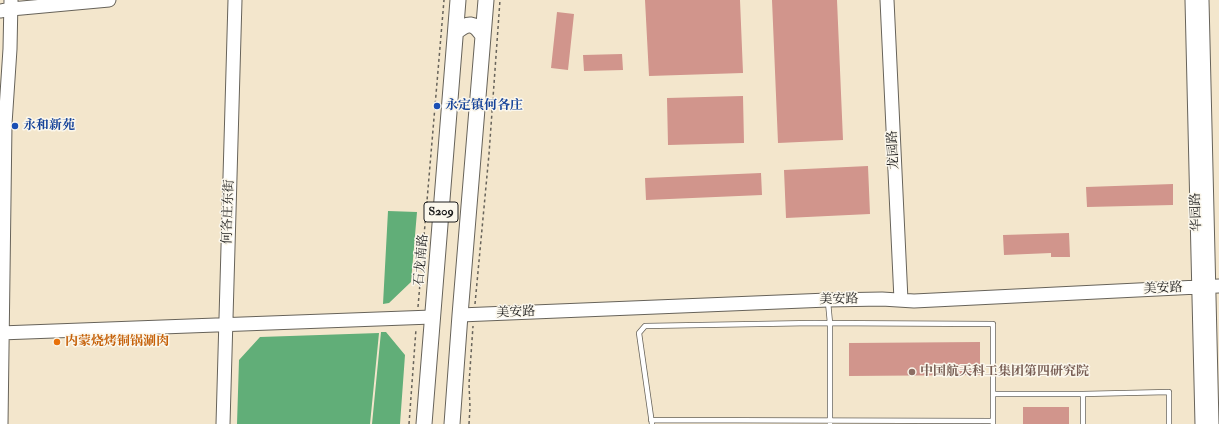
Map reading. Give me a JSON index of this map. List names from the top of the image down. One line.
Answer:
{"streets":{"main road":["S209","石龙南路"],"street":["龙园路","何各庄东街","华园路","美安路"]},"crossings":[["龙园路","美安路"],["S209","美安路"],["华园路","美安路"]],"places":["永定镇何各庄","永和新苑","内蒙烧烤铜锅涮肉","中国航天科工集团第四研究院"]}
